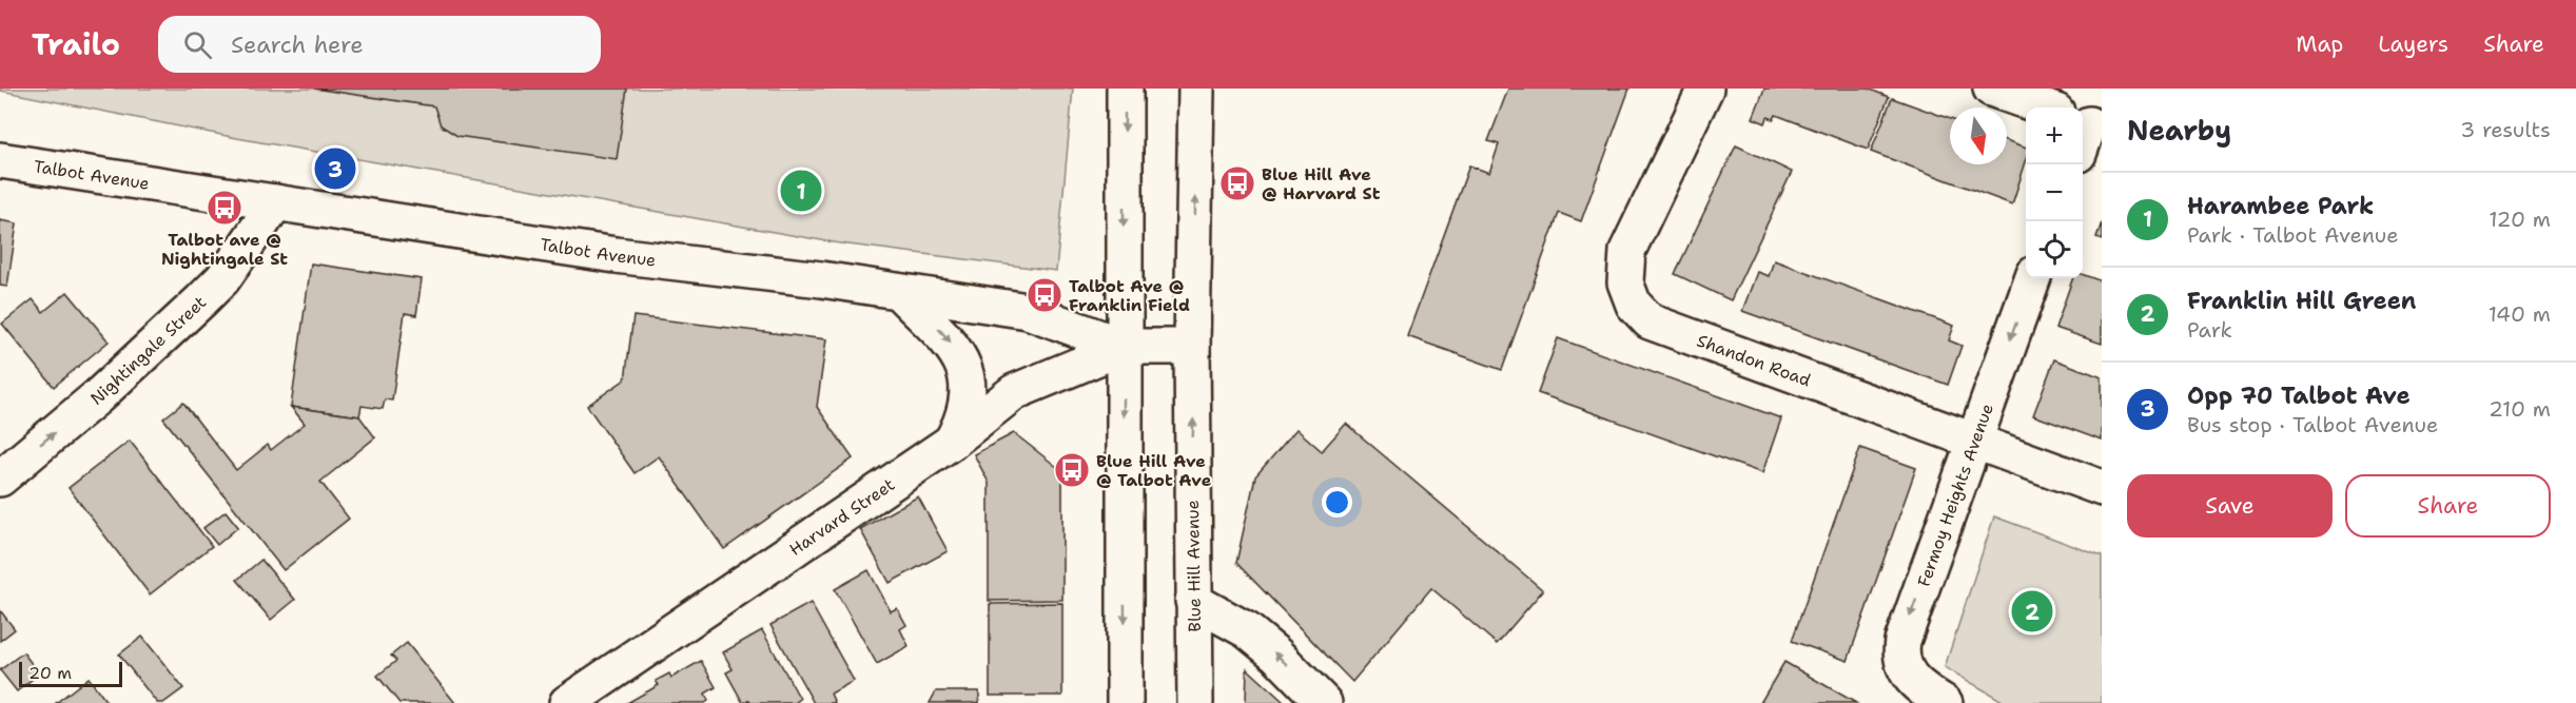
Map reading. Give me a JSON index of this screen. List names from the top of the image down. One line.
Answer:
{"streets":{"main road":["Talbot Avenue","Nightingale Street","Shandon Road","Fermoy Heights Avenue","Harvard Street","Blue Hill Avenue"]},"crossings":[["Talbot Avenue","Nightingale Street"],["Talbot Avenue","Harvard Street"],["Talbot Avenue","Blue Hill Avenue"],["Shandon Road","Fermoy Heights Avenue"]],"one_way":["Nightingale Street","Fermoy Heights Avenue"],"places":{"bus stop":["Blue Hill Ave @ Harvard St","Talbot ave @ Nightingale St","Talbot Ave @ Franklin Field","Blue Hill Ave @ Talbot Ave"]},"scale_bar":"20 m","north":"bottom","page":{"header":"Trailo","search":"Search here","nav":["Map","Layers","Share"],"heading":["Nearby","3 results"],"map_buttons":["+","−"],"pins":["3","1","2"],"list":[{"mark":"1","name":"Harambee Park","note":"Park · Talbot Avenue","value":"120 m"},{"mark":"2","name":"Franklin Hill Green","note":"Park","value":"140 m"},{"mark":"3","name":"Opp 70 Talbot Ave","note":"Bus stop · Talbot Avenue","value":"210 m"}],"buttons":["Save","Share"],"scale":"20 m"}}
